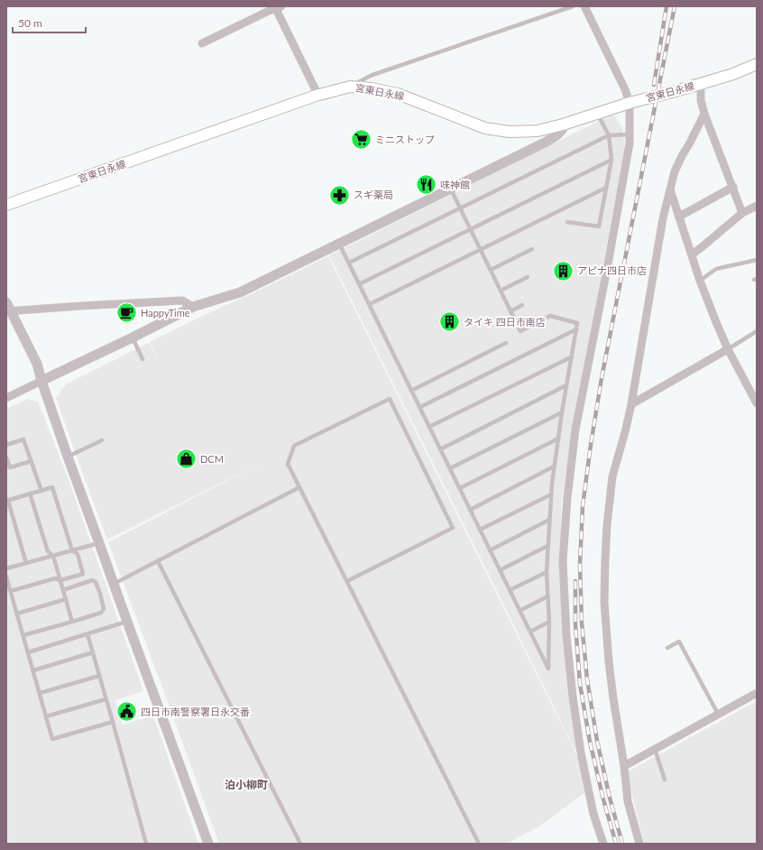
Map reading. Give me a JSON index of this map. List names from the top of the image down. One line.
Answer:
{"streets":{"main road":["宮東日永線"]},"districts":["泊小柳町"],"places":{"supermarket":["ミニストップ"],"restaurant":["味神館"],"pharmacy":["スギ薬局"],"building":["アピナ四日市店","タイキ 四日市南店"],"cafe":["HappyTime"],"shop":["DCM"],"public building":["四日市南警察署日永交番"]},"scale_bar":"50 m"}
